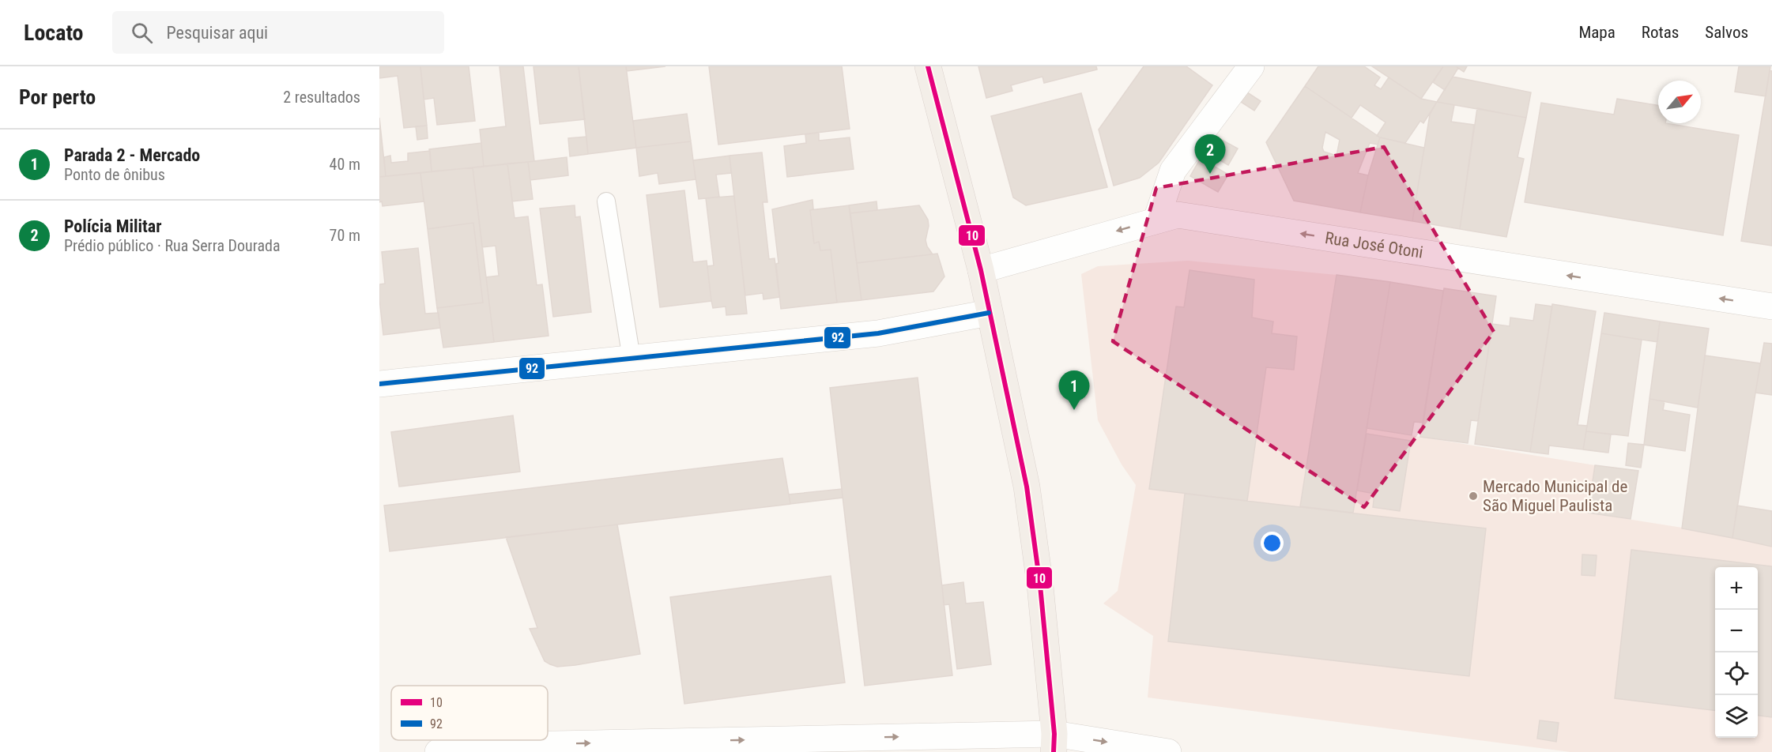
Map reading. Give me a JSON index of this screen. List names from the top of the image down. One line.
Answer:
{"streets":{"street":["Rua José Otoni"]},"one_way":["Rua José Otoni"],"places":["Mercado Municipal de São Miguel Paulista"],"lines":["transit line 10","transit line 92"],"legend":["10","92"],"north":"top right","page":{"header":"Locato","search":"Pesquisar aqui","nav":["Mapa","Rotas","Salvos"],"heading":["Por perto","2 resultados"],"list":[{"mark":"1","name":"Parada 2 - Mercado","note":"Ponto de ônibus","value":"40 m"},{"mark":"2","name":"Polícia Militar","note":"Prédio público · Rua Serra Dourada","value":"70 m"}],"pins":["2","1"],"map_buttons":["+","−"]}}
